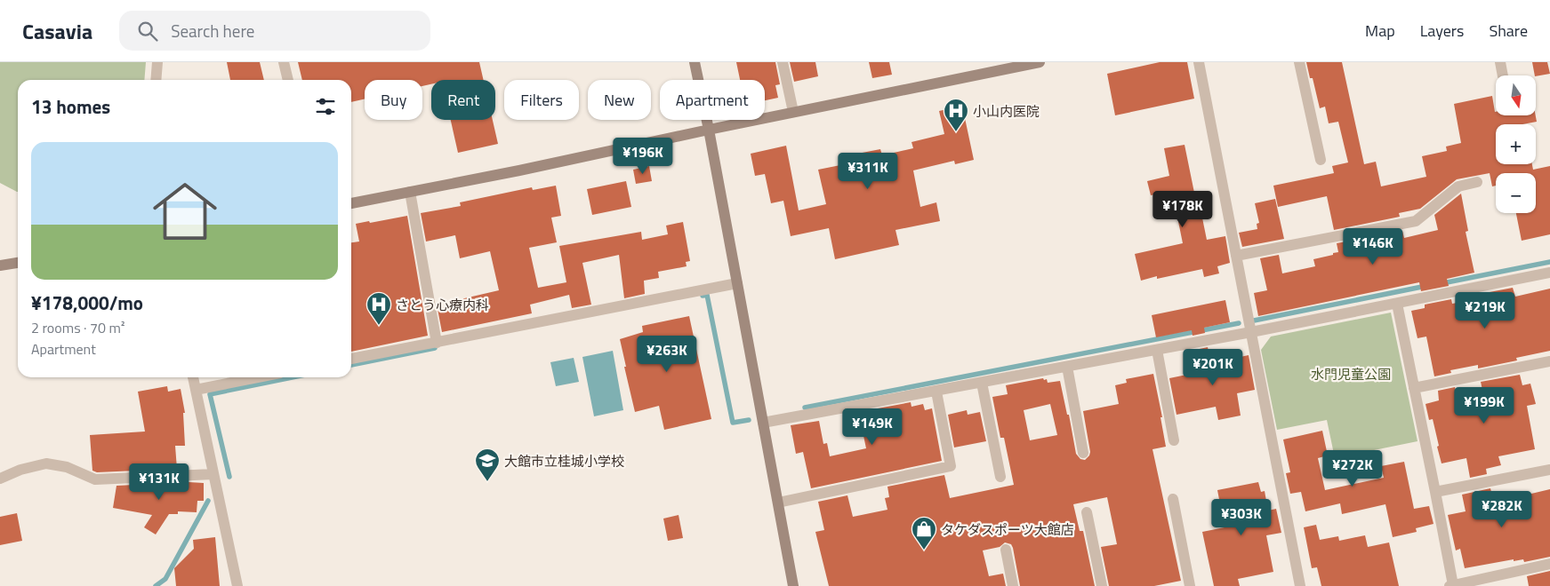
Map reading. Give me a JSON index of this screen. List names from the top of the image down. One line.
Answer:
{"parks":["水門児童公園"],"places":{"hospital":["小山内医院","さとう心療内科"],"school or university":["大館市立桂城小学校"],"shop":["タケダスポーツ大館店"]},"north":"bottom","page":{"header":"Casavia","search":"Search here","nav":["Map","Layers","Share"],"map_buttons":["+","−"],"chip":["Buy","Rent","Filters","New","Apartment"],"heading":"13 homes","list":[{"name":"¥178,000/mo","note":"2 rooms · 70 m² · Apartment"}],"price":["¥196K","¥311K","¥178K","¥146K","¥219K","¥263K","¥201K","¥199K","¥149K","¥272K","¥131K","¥282K","¥303K"]}}
